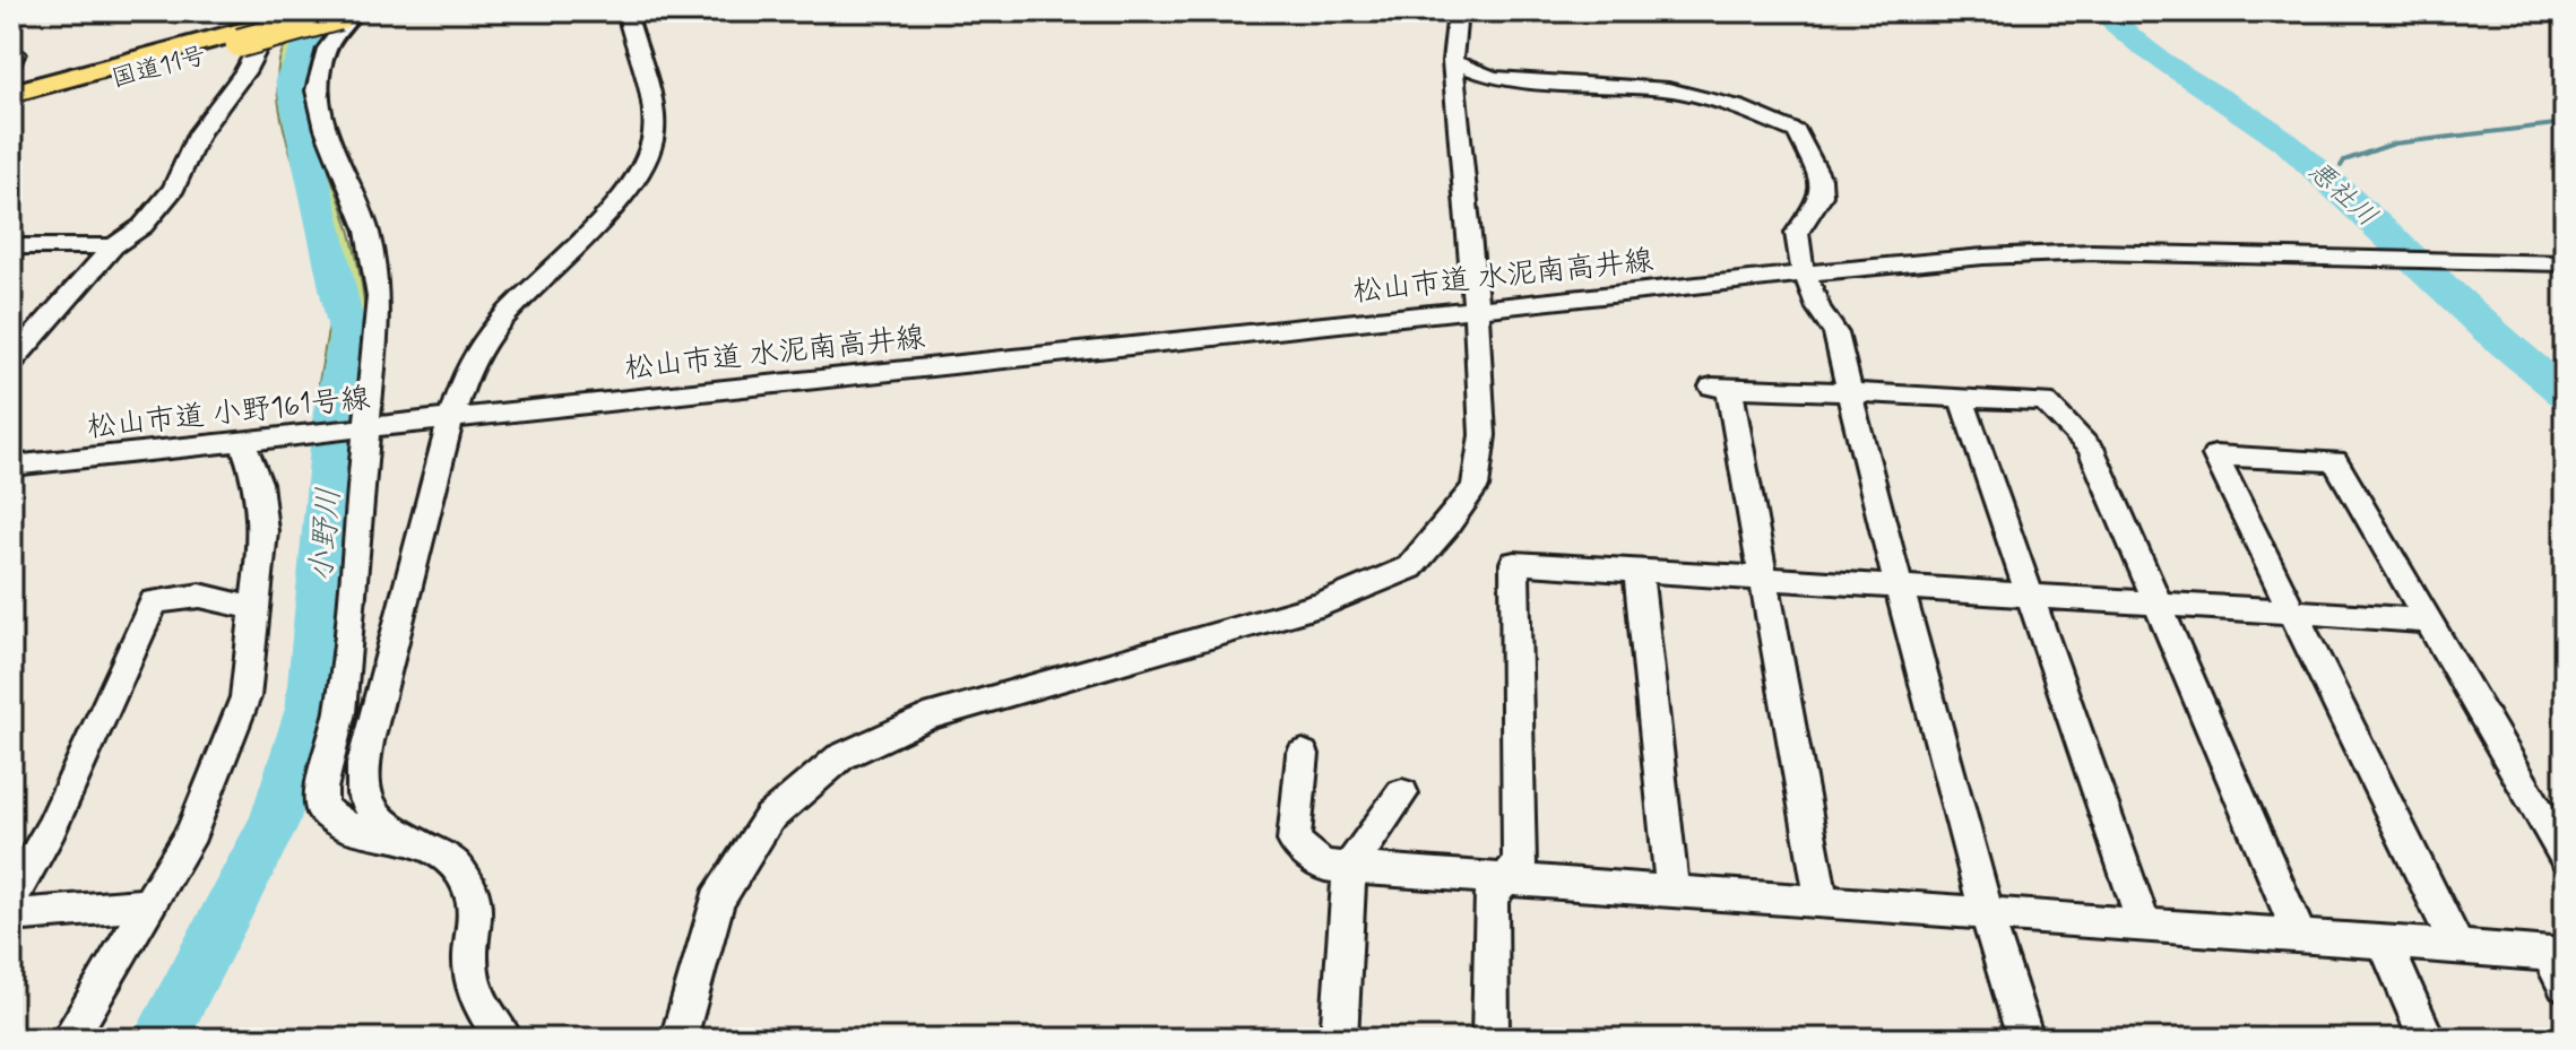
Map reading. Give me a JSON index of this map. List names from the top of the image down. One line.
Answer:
{"streets":{"highway":["国道11号"],"street":["松山市道 水泥南高井線","松山市道 小野161号線"]},"crossings":[["松山市道 水泥南高井線","松山市道 小野161号線"]],"water":["悪社川","小野川"]}
